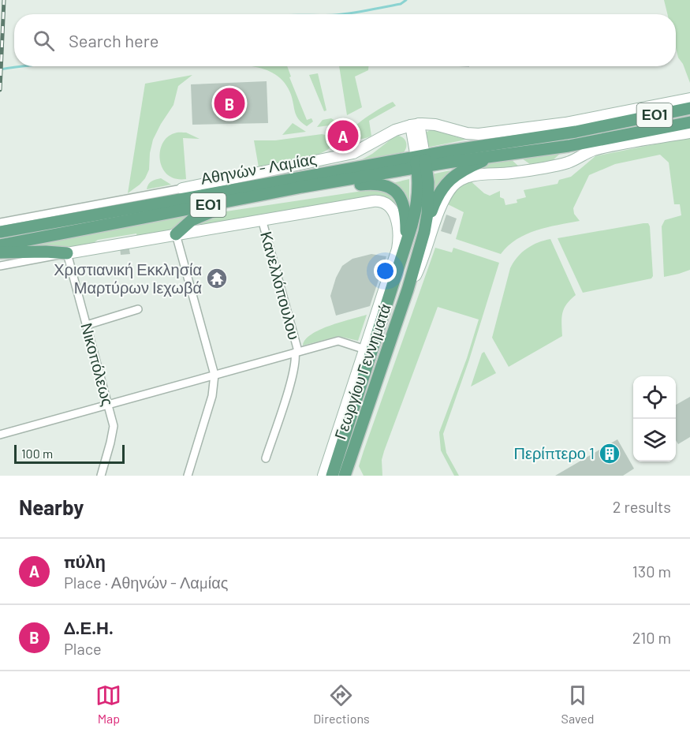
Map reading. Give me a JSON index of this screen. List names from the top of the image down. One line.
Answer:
{"streets":{"main road":["ΕΟ1","Αθηνών - Λαμίας","Γεωργίου Γεννηματά"],"street":["Κανελλόπουλου","Νικοπόλεως"]},"crossings":[["Αθηνών - Λαμίας","Γεωργίου Γεννηματά"]],"places":{"temple":["Χριστιανική Εκκλησία Μαρτύρων Ιεχωβά"],"building":["Περίπτερο 1"]},"scale_bar":"100 m","page":{"search":"Search here","pins":["B","A"],"scale":"100 m","heading":["Nearby","2 results"],"list":[{"mark":"A","name":"πύλη","note":"Place · Αθηνών - Λαμίας","value":"130 m"},{"mark":"B","name":"Δ.Ε.Η.","note":"Place","value":"210 m"}],"nav":["Map","Directions","Saved"]}}
